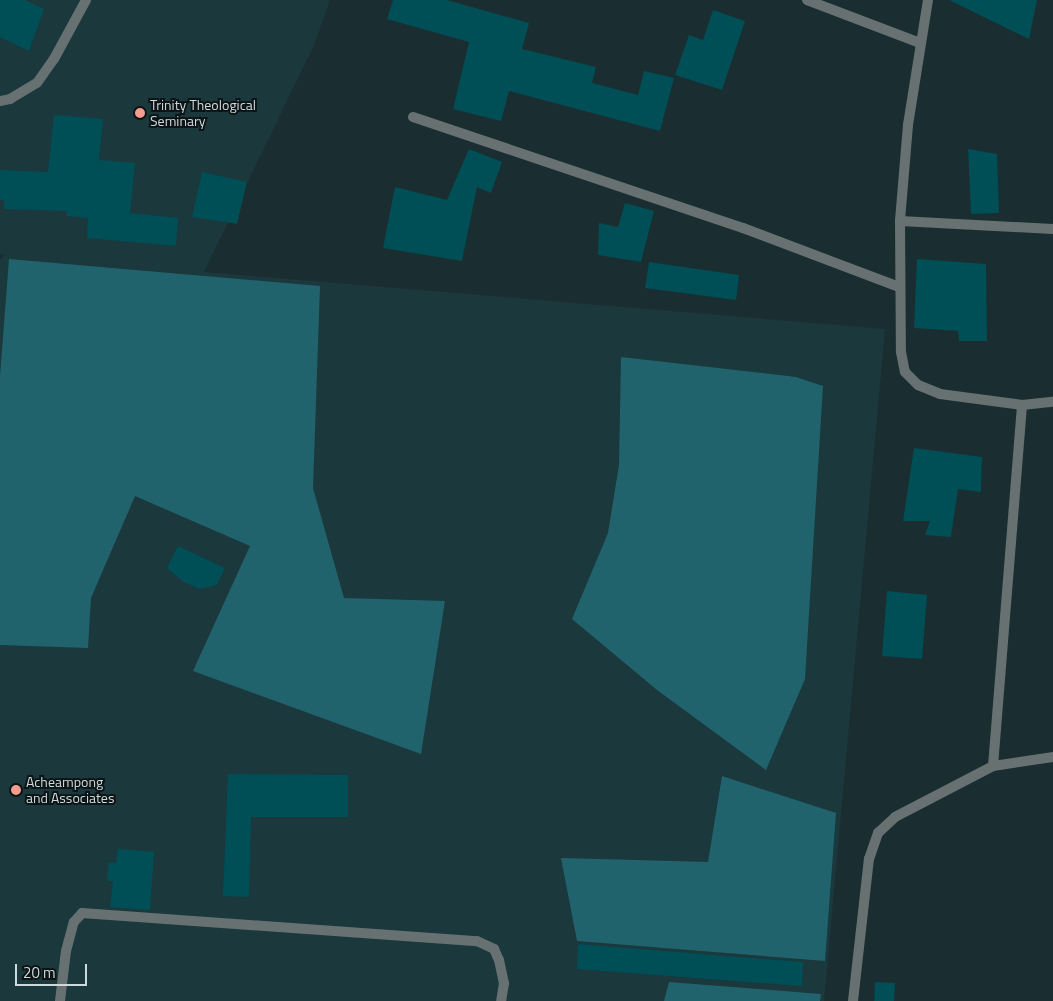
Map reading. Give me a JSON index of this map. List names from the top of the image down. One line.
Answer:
{"places":["Trinity Theological Seminary","Acheampong and Associates"],"scale_bar":"20 m"}
